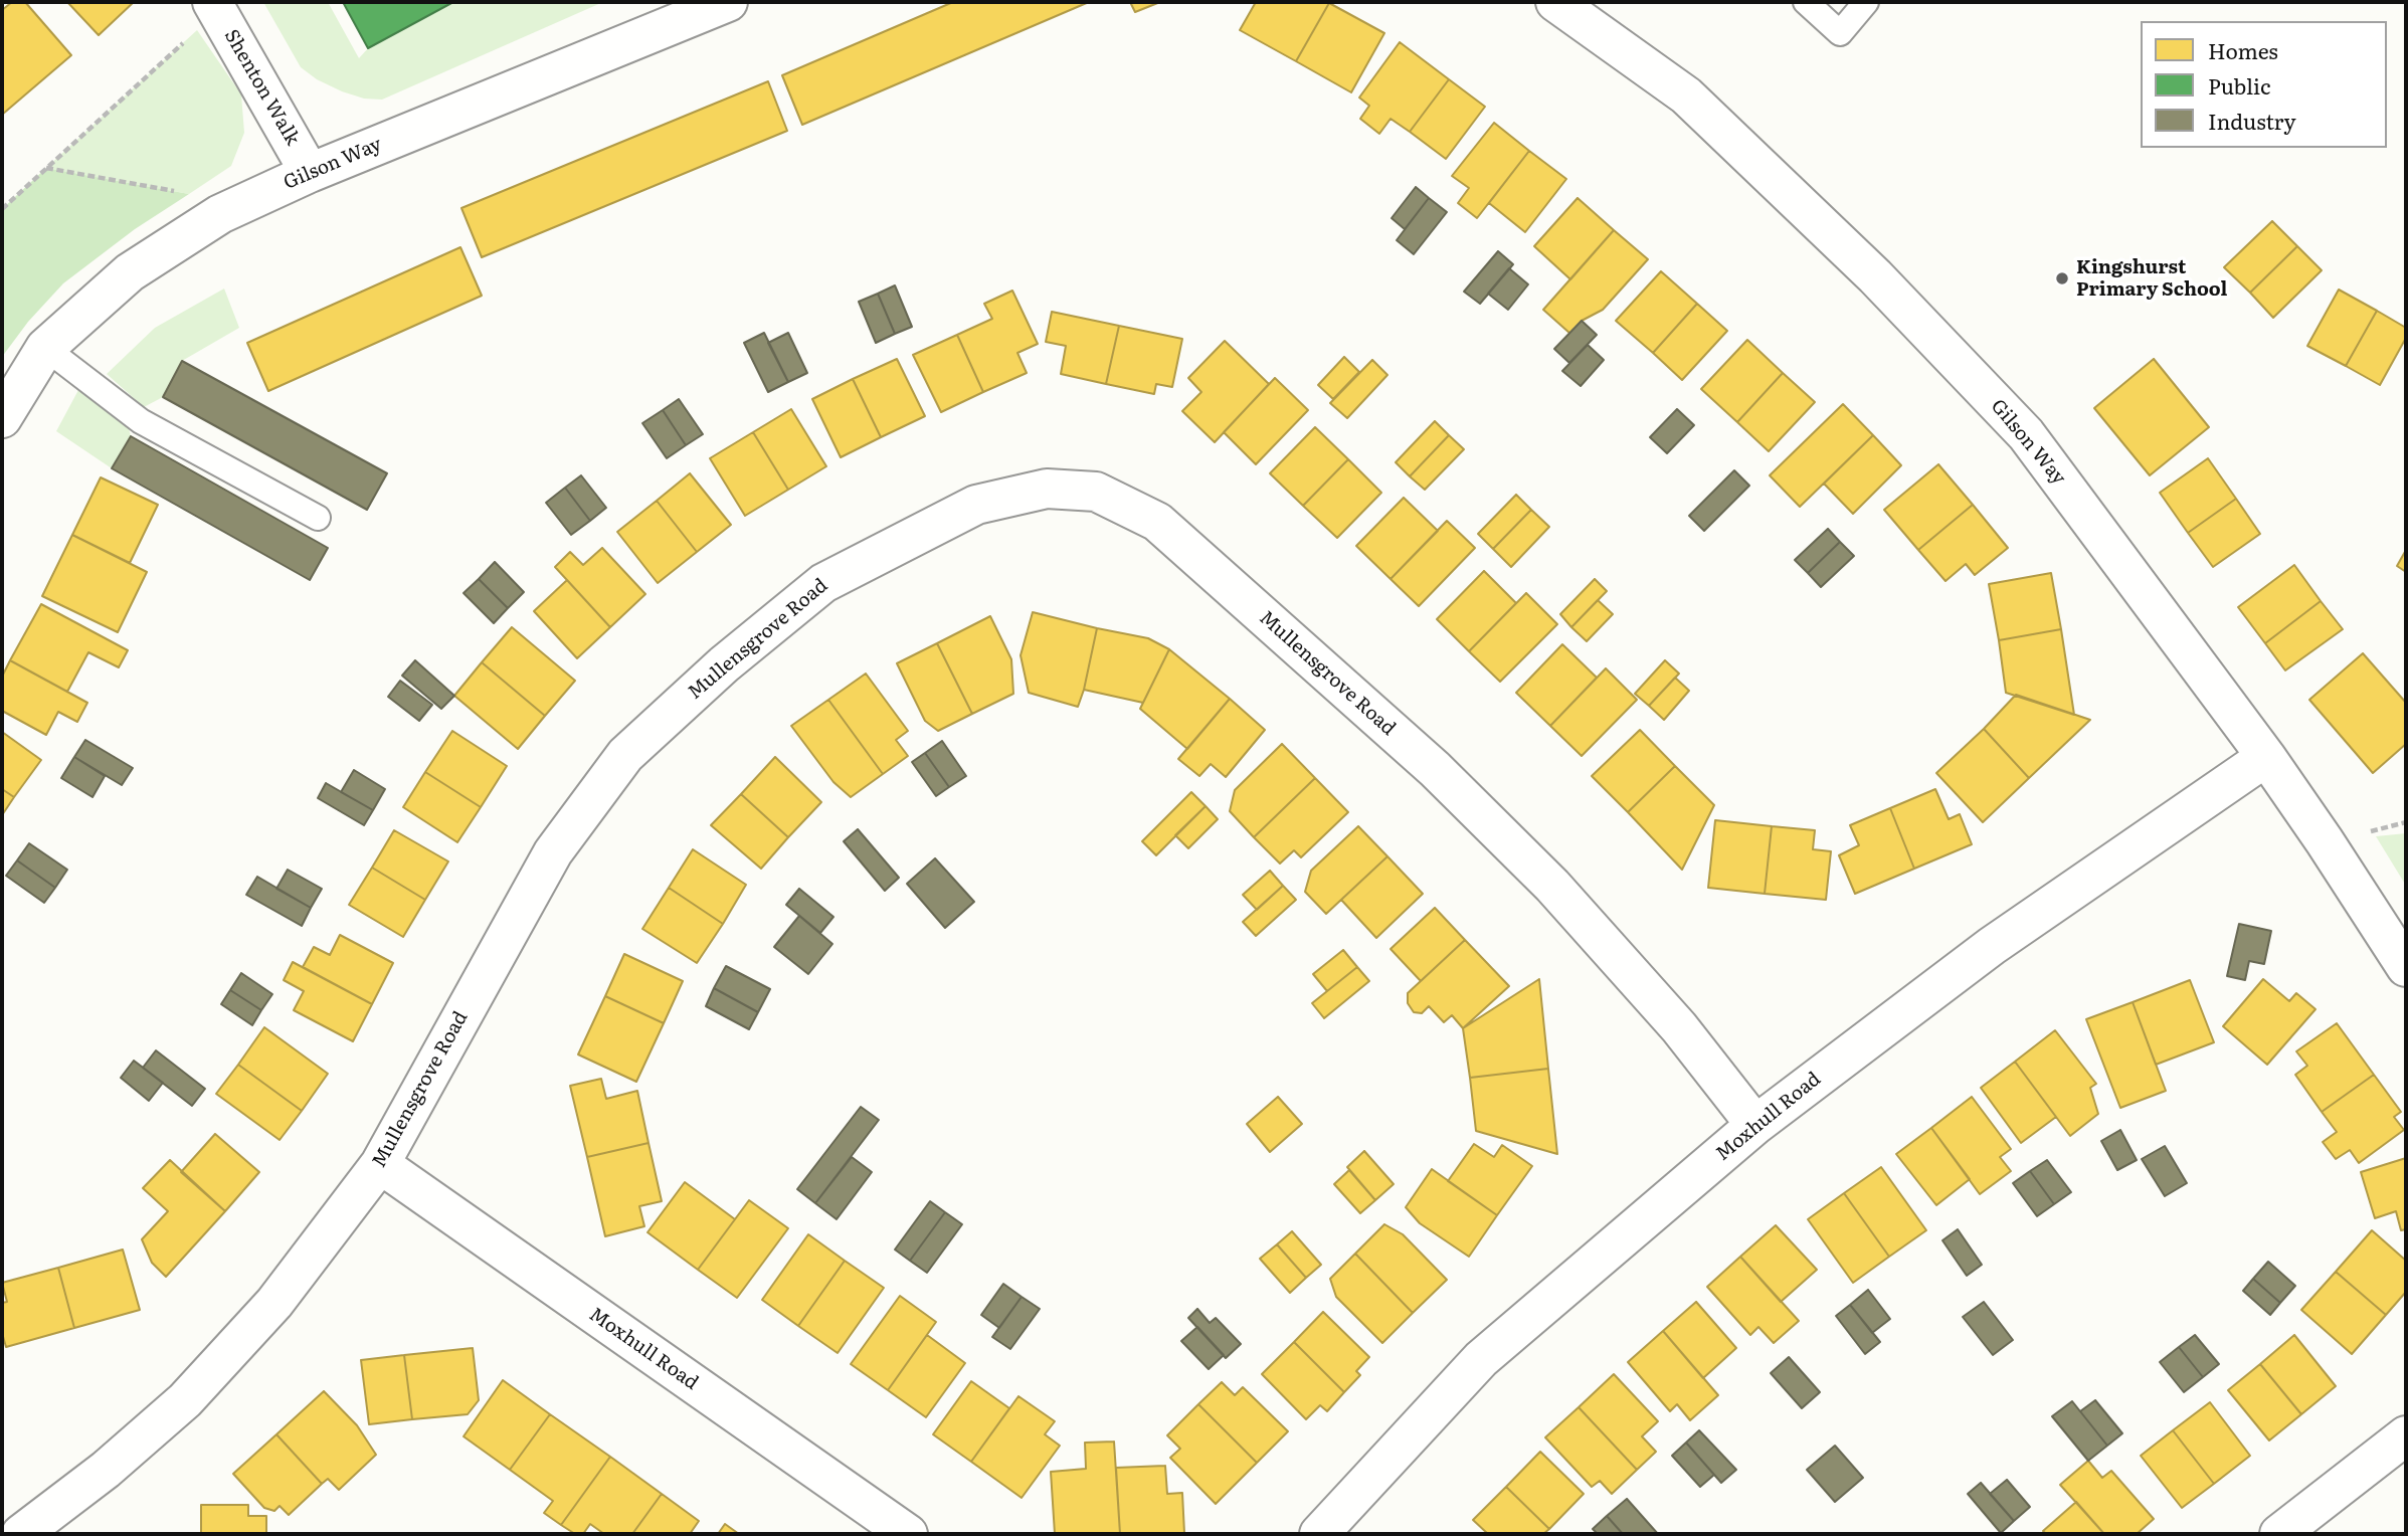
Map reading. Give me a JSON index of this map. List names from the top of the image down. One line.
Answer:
{"streets":{"street":["Shenton Walk","Gilson Way","Mullensgrove Road","Moxhull Road"]},"crossings":[["Shenton Walk","Gilson Way"],["Gilson Way","Moxhull Road"],["Mullensgrove Road","Moxhull Road"]],"places":["Kingshurst Primary School"],"legend":["Homes","Public","Industry"]}
